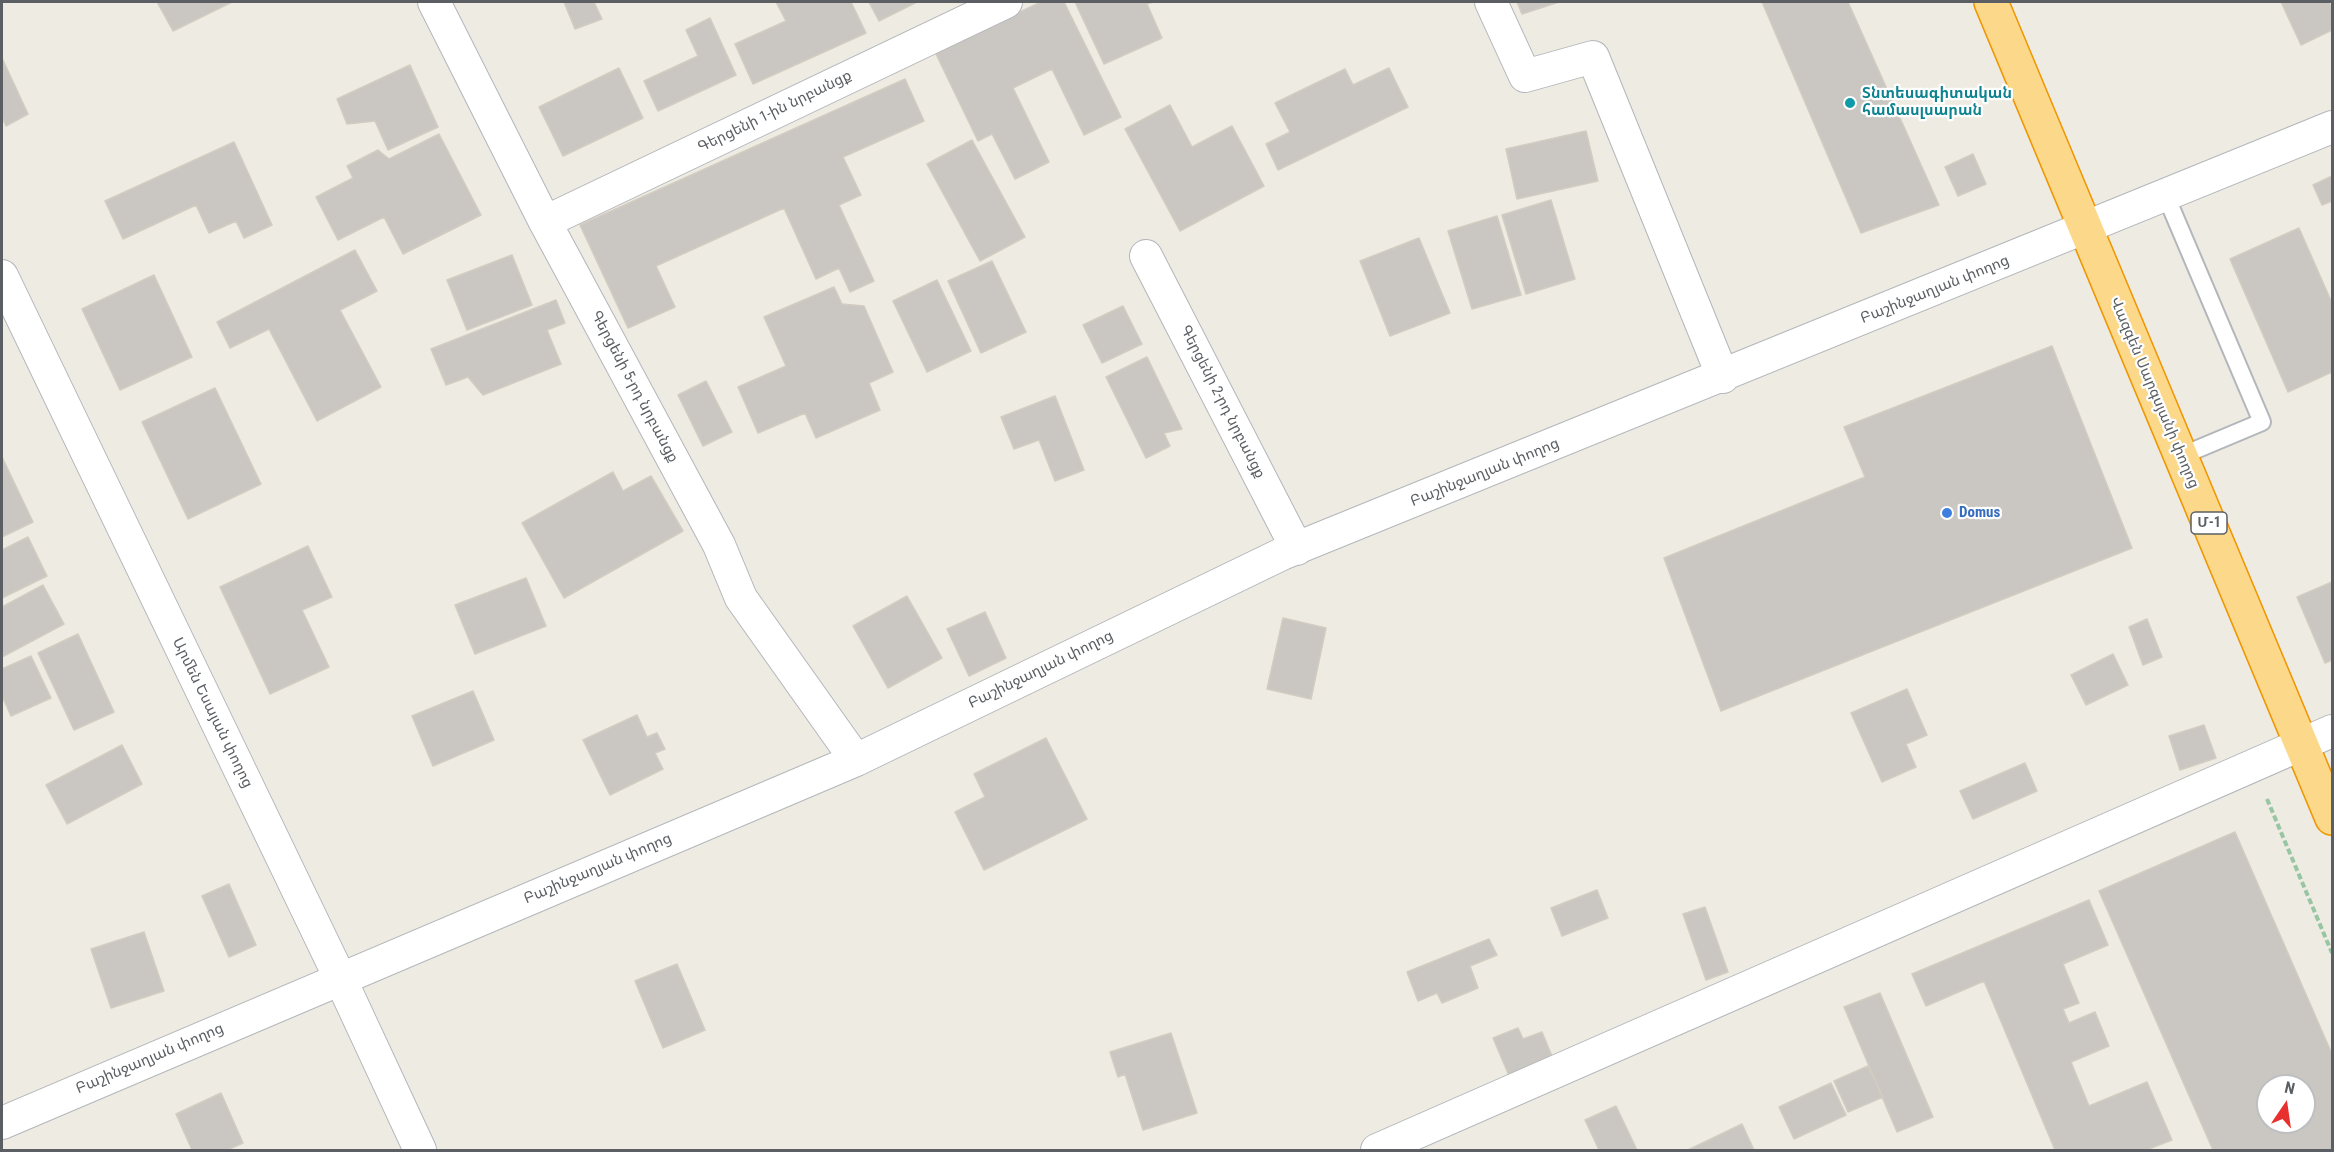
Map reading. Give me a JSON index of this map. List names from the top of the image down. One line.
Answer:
{"streets":{"highway":["Վազգեն Սարգսյանի փողոց","Մ-1"],"street":["Գերցենի 1-ին նրբանցք","Բաշինջաղյան փողոց","Գերցենի 5-րդ նրբանցք","Գերցենի 2-րդ նրբանցք","Արմեն Եսայան փողոց"]},"crossings":[["Գերցենի 1-ին նրբանցք","Գերցենի 5-րդ նրբանցք"],["Բաշինջաղյան փողոց","Գերցենի 5-րդ նրբանցք"],["Բաշինջաղյան փողոց","Վազգեն Սարգսյանի փողոց"],["Բաշինջաղյան փողոց","Գերցենի 2-րդ նրբանցք"],["Բաշինջաղյան փողոց","Արմեն Եսայան փողոց"]],"places":["Տնտեսագիտական համասլսարան","Domus"],"north":"top"}
